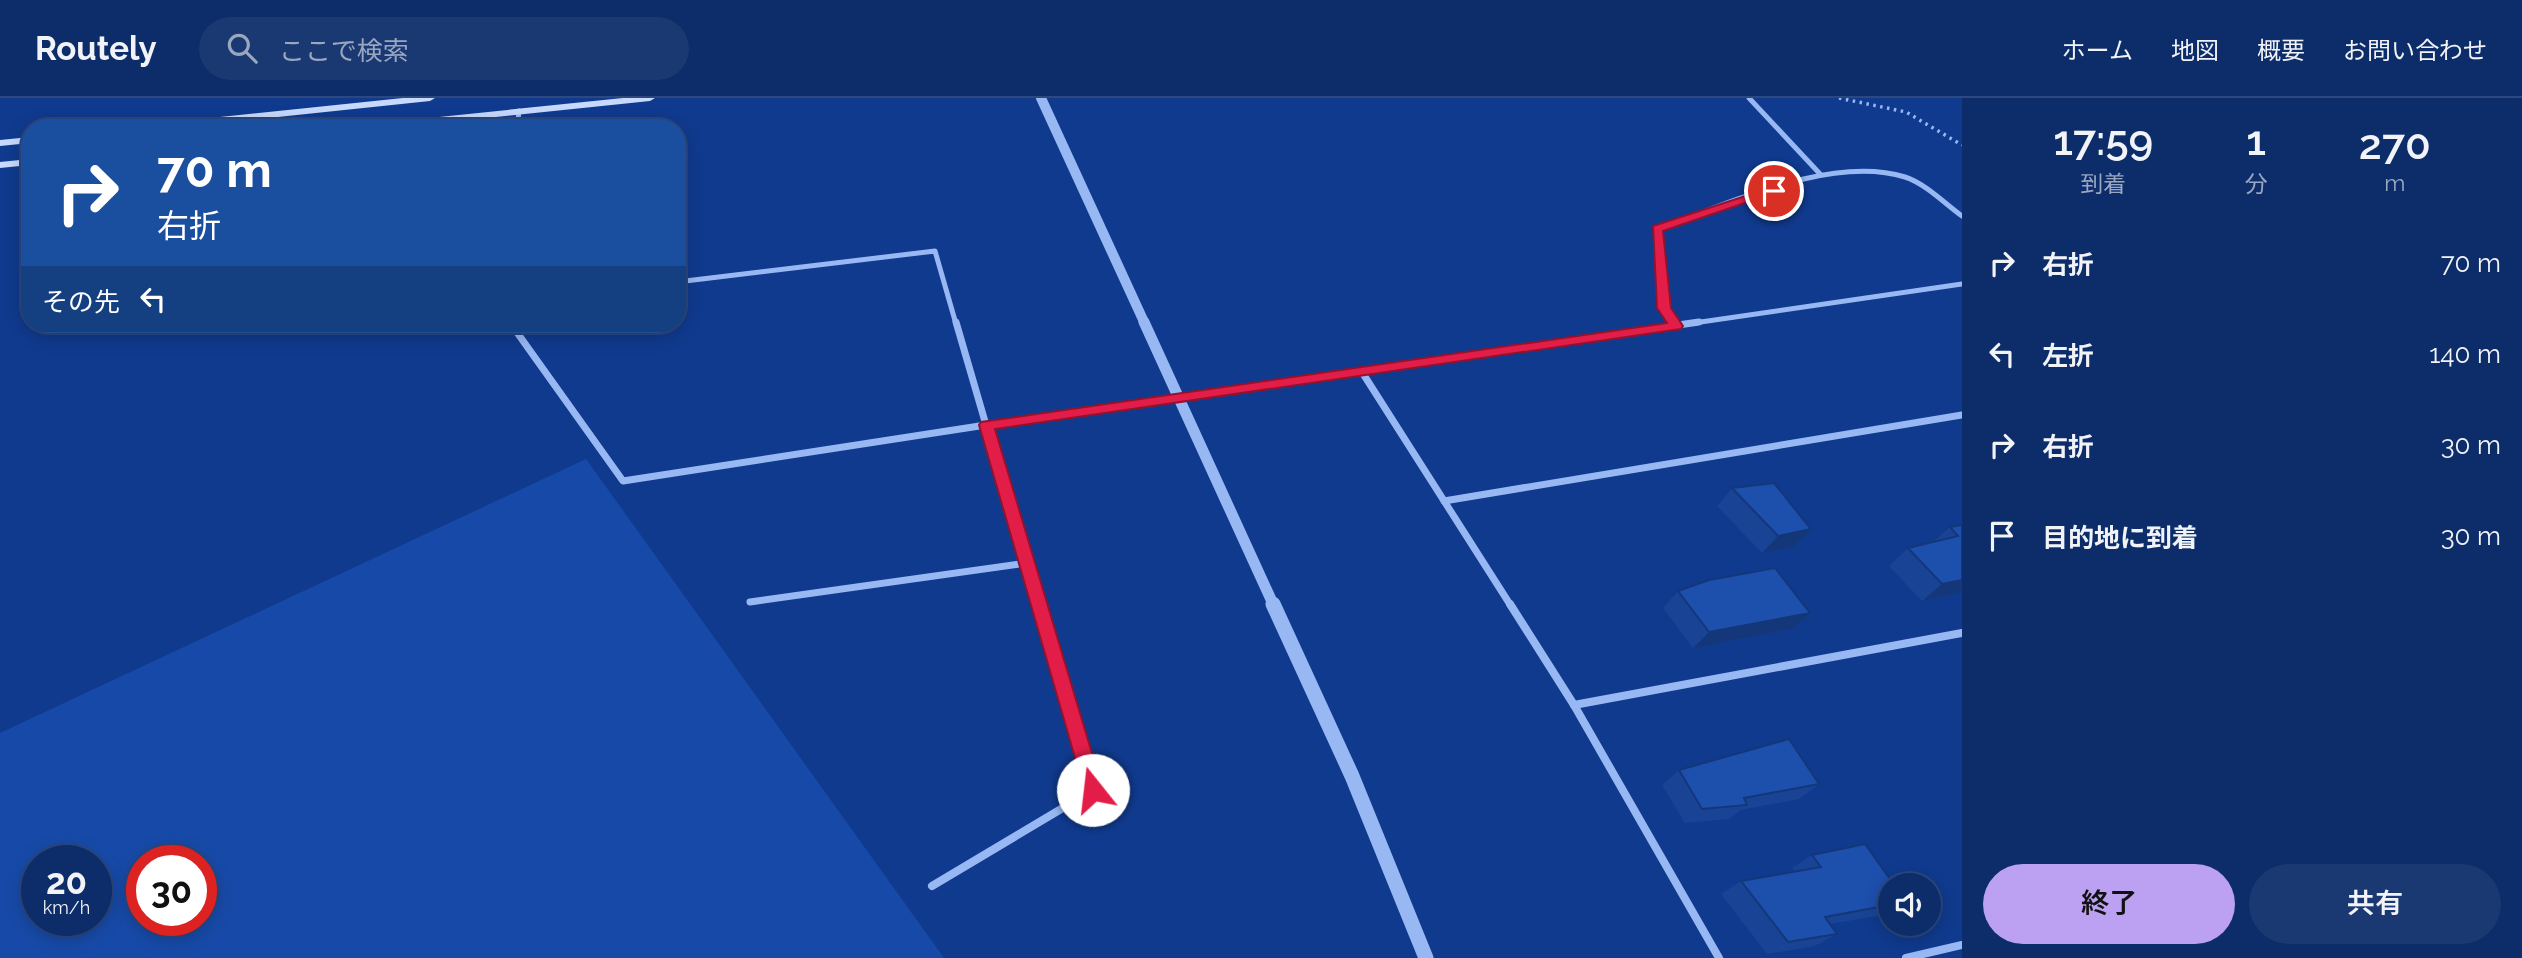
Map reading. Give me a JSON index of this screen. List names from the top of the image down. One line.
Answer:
{"page":{"header":"Routely","search":"ここで検索","nav":["ホーム","地図","概要","お問い合わせ"],"eta":["17:59","到着","1","分","270","m"],"turn":["70 m","右折"],"list":[{"name":"右折","value":"70 m"},{"name":"左折","value":"140 m"},{"name":"右折","value":"30 m"},{"name":"目的地に到着","value":"30 m"}],"then":"その先","speed":"20 km/h","limit":"30","buttons":["終了","共有"]}}
